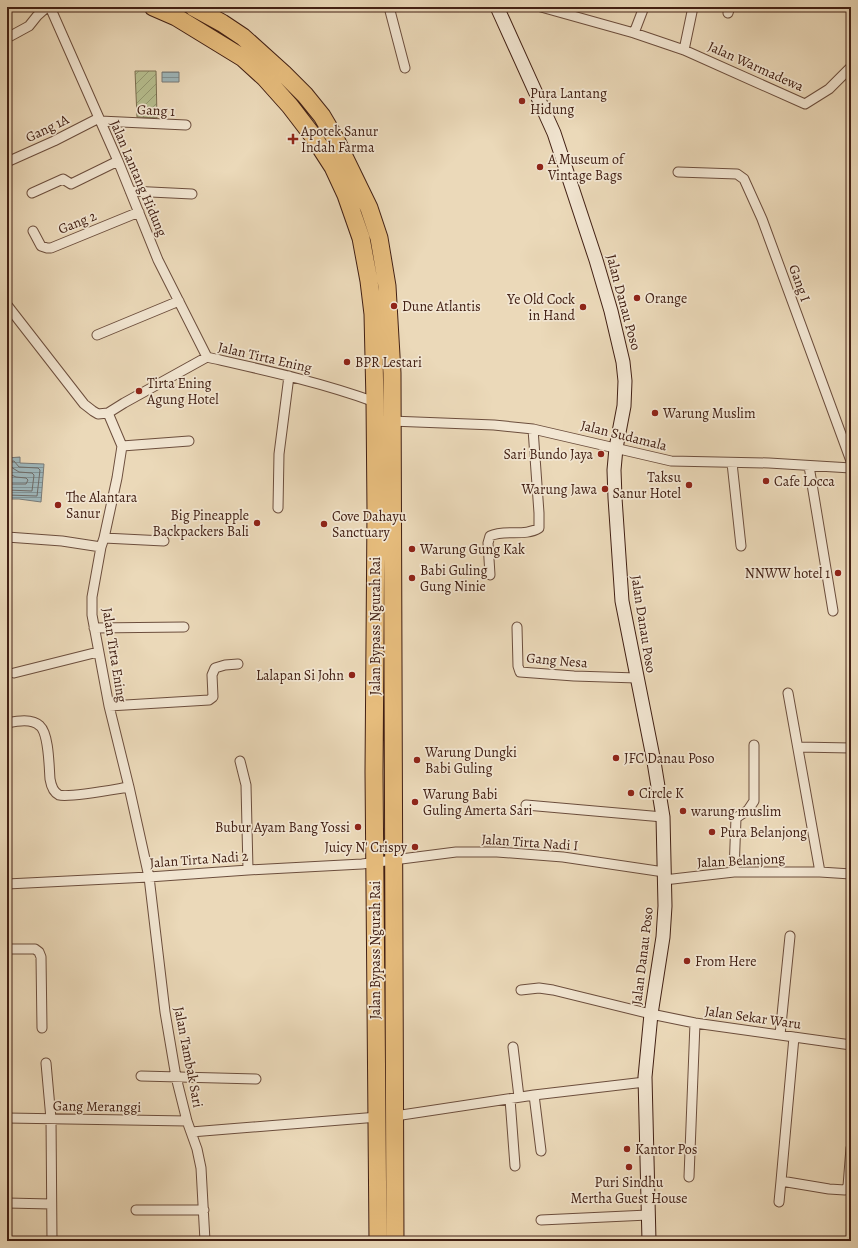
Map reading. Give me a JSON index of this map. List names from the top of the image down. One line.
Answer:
{"streets":{"highway":["Jalan Bypass Ngurah Rai"],"street":["Jalan Warmadewa","Gang 1","Gang 1A","Jalan Lantang Hidung","Gang 2","Gang I","Jalan Danau Poso","Jalan Tirta Ening","Jalan Sudamala","Gang Nesa","Jalan Tirta Nadi I","Jalan Tirta Nadi 2","Jalan Belanjong","Jalan Sekar Waru","Jalan Tambak Sari","Gang Meranggi"]},"crossings":[["Gang 1","Gang 1A"],["Gang 1","Jalan Lantang Hidung"],["Gang 1A","Jalan Lantang Hidung"],["Jalan Lantang Hidung","Gang 2"],["Jalan Lantang Hidung","Jalan Tirta Ening"],["Jalan Danau Poso","Jalan Sudamala"],["Jalan Danau Poso","Gang Nesa"],["Jalan Danau Poso","Jalan Tirta Nadi I"],["Jalan Danau Poso","Jalan Belanjong"],["Jalan Danau Poso","Jalan Sekar Waru"],["Jalan Tirta Ening","Jalan Bypass Ngurah Rai"],["Jalan Tirta Ening","Jalan Tirta Nadi 2"],["Jalan Tirta Ening","Jalan Tambak Sari"],["Jalan Sudamala","Jalan Bypass Ngurah Rai"],["Jalan Bypass Ngurah Rai","Jalan Tirta Nadi I"],["Jalan Bypass Ngurah Rai","Jalan Tirta Nadi 2"],["Jalan Tirta Nadi I","Jalan Tirta Nadi 2"],["Jalan Tirta Nadi I","Jalan Belanjong"],["Jalan Tirta Nadi 2","Jalan Tambak Sari"],["Jalan Tambak Sari","Gang Meranggi"]],"places":{"other":["Pura Lantang Hidung","A Museum of Vintage Bags","Orange","Dune Atlantis","Ye Old Cock in Hand","BPR Lestari","Tirta Ening Agung Hotel","Warung Muslim","Sari Bundo Jaya","Cafe Locca","Taksu Sanur Hotel","Warung Jawa","The Alantara Sanur","Big Pineapple Backpackers Bali","Cove Dahayu Sanctuary","Warung Gung Kak","NNWW hotel 1","Babi Guling Gung Ninie","Lalapan Si John","JFC Danau Poso","Warung Dungki Babi Guling","Circle K","Warung Babi Guling Amerta Sari","warung muslim","Bubur Ayam Bang Yossi","Pura Belanjong","Juicy N' Crispy","From Here","Kantor Pos","Puri Sindhu Mertha Guest House"],"health":["Apotek Sanur Indah Farma"]}}
